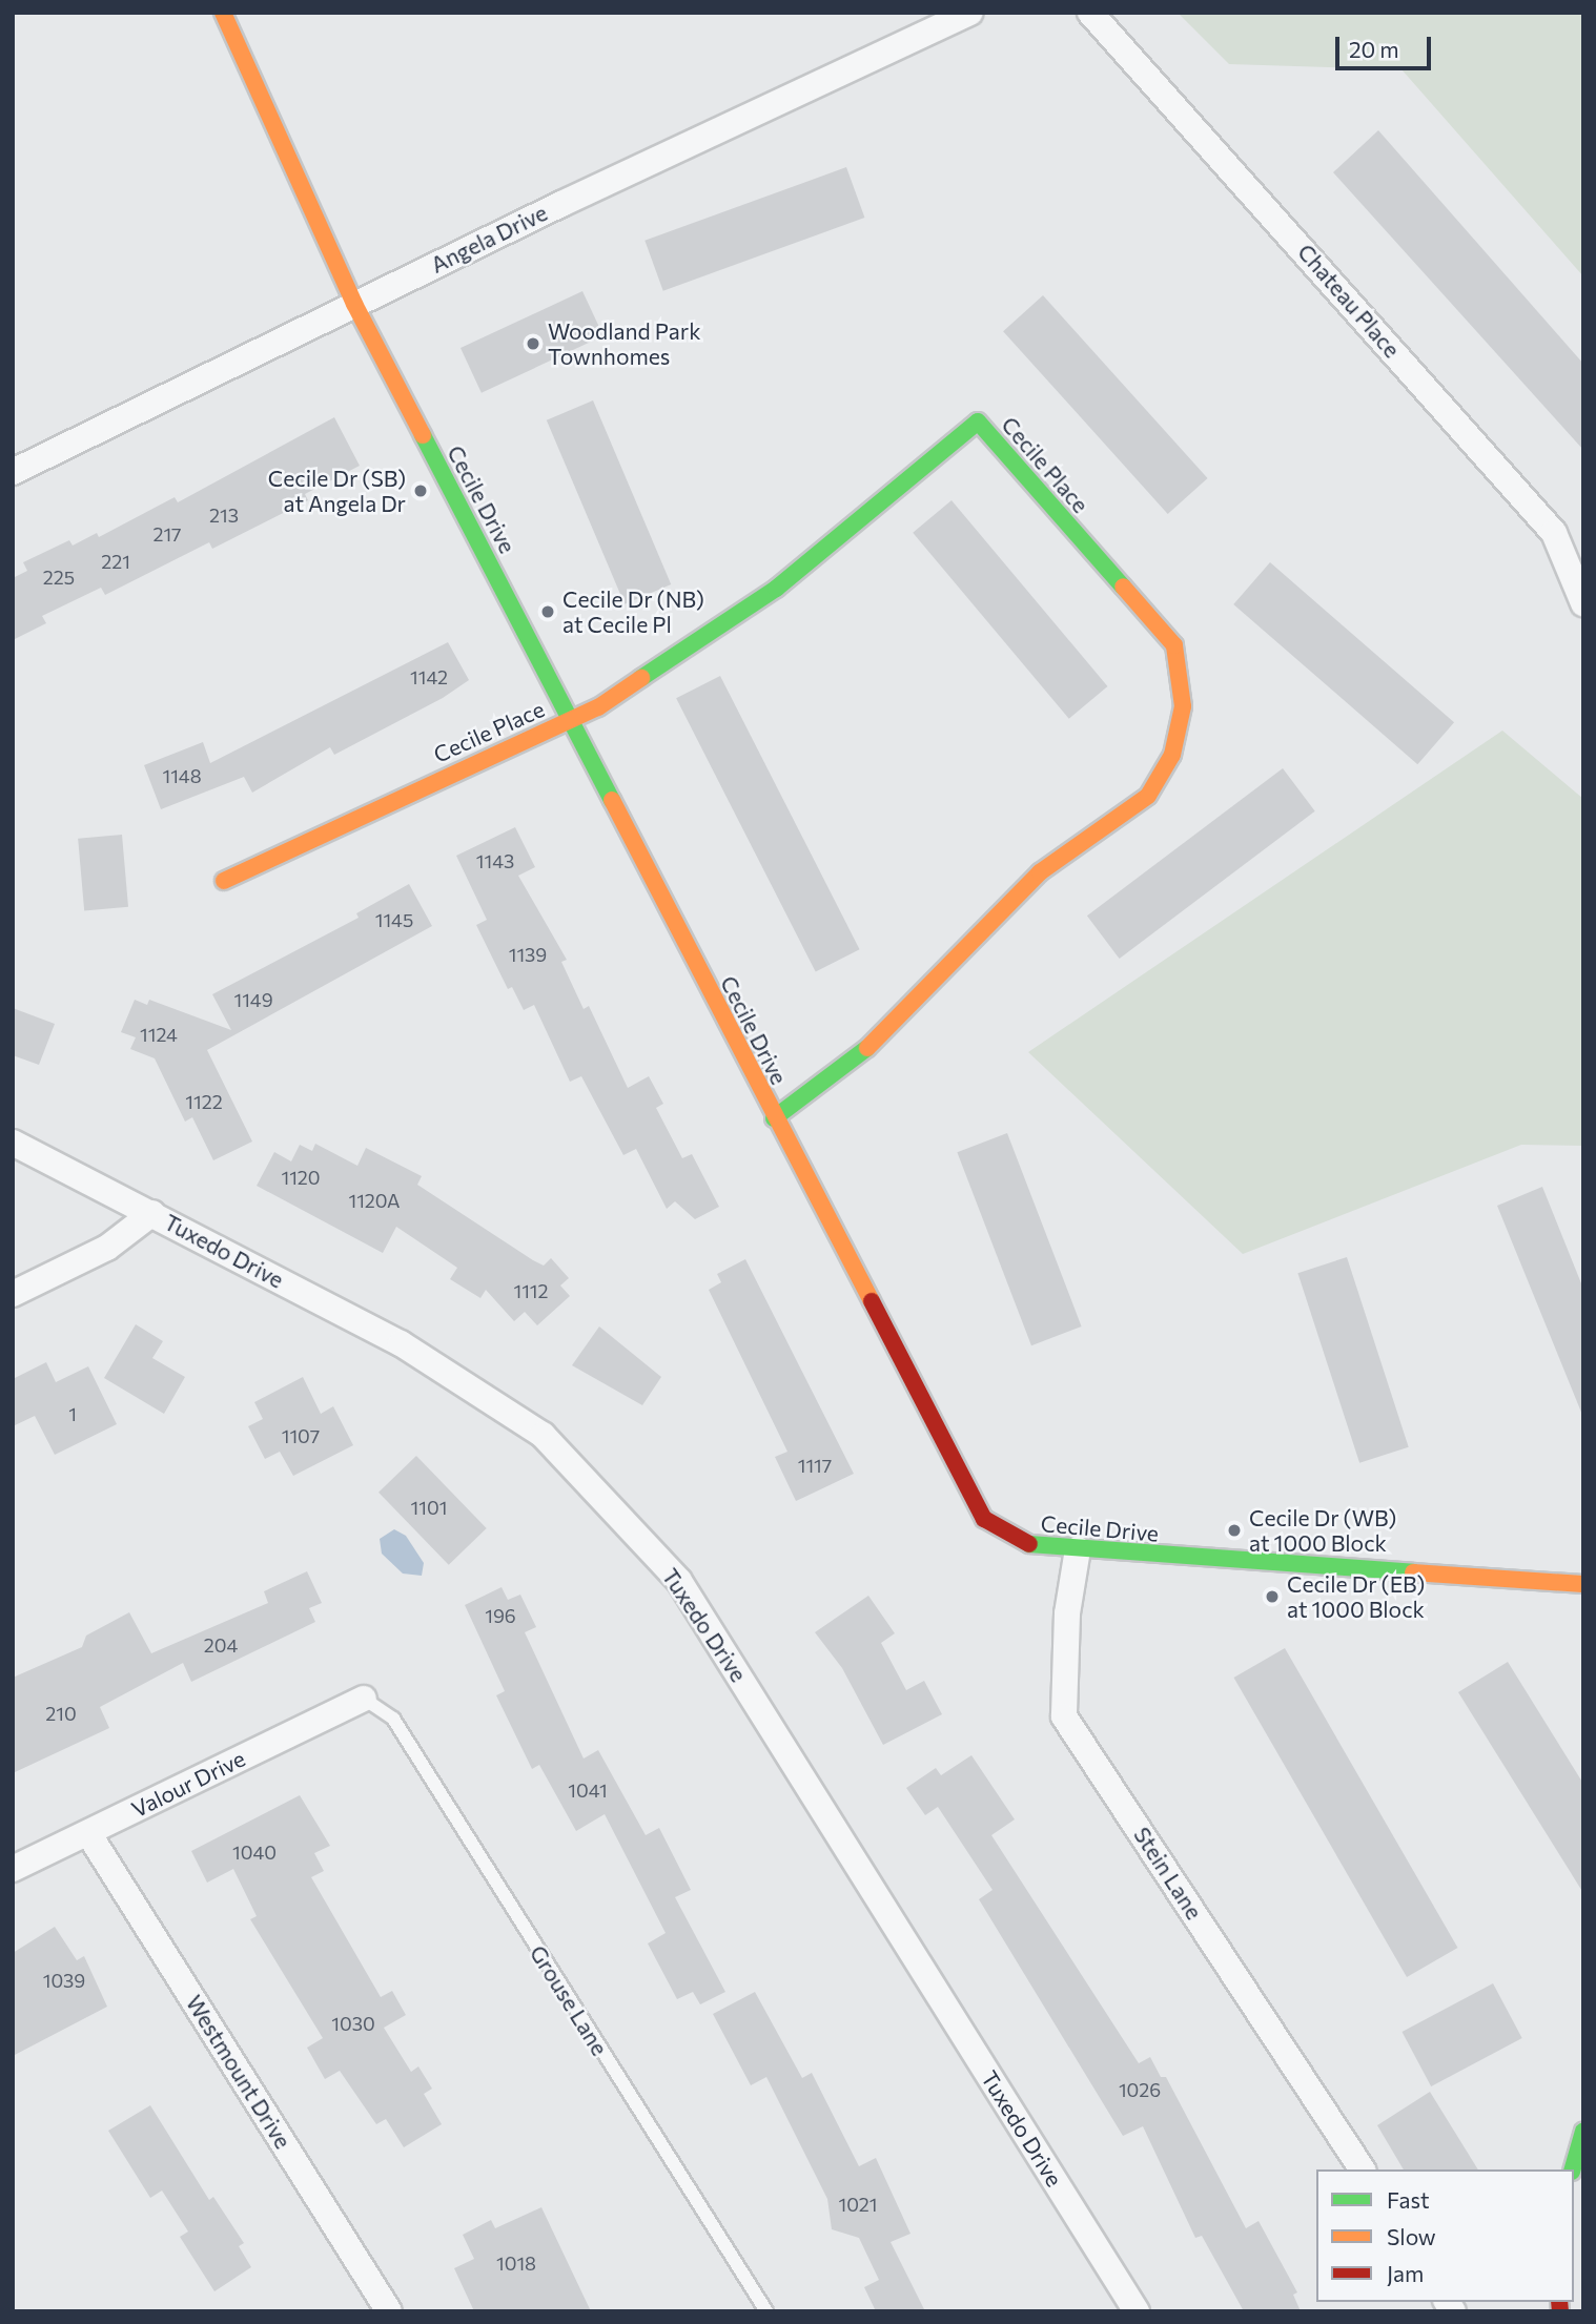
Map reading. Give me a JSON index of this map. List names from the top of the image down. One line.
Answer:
{"streets":{"street":["Angela Drive","Chateau Place","Cecile Place","Cecile Drive","Tuxedo Drive","Valour Drive","Stein Lane","Westmount Drive"],"lane":["Grouse Lane"]},"crossings":[["Angela Drive","Cecile Drive"],["Cecile Place","Cecile Drive"],["Cecile Drive","Stein Lane"],["Valour Drive","Grouse Lane"],["Valour Drive","Westmount Drive"]],"places":["Woodland Park Townhomes","Cecile Dr (SB) at Angela Dr","Cecile Dr (NB) at Cecile Pl","Cecile Dr (WB) at 1000 Block","Cecile Dr (EB) at 1000 Block"],"house_numbers":["213","217","221","225","1142","1148","1143","1145","1139","1149","1124","1122","1120","1120A","1112","1","1107","1117","1101","196","204","210","1041","1040","1039","1030","1026","1021","1018"],"legend":["Fast","Slow","Jam"],"scale_bar":"20 m"}
